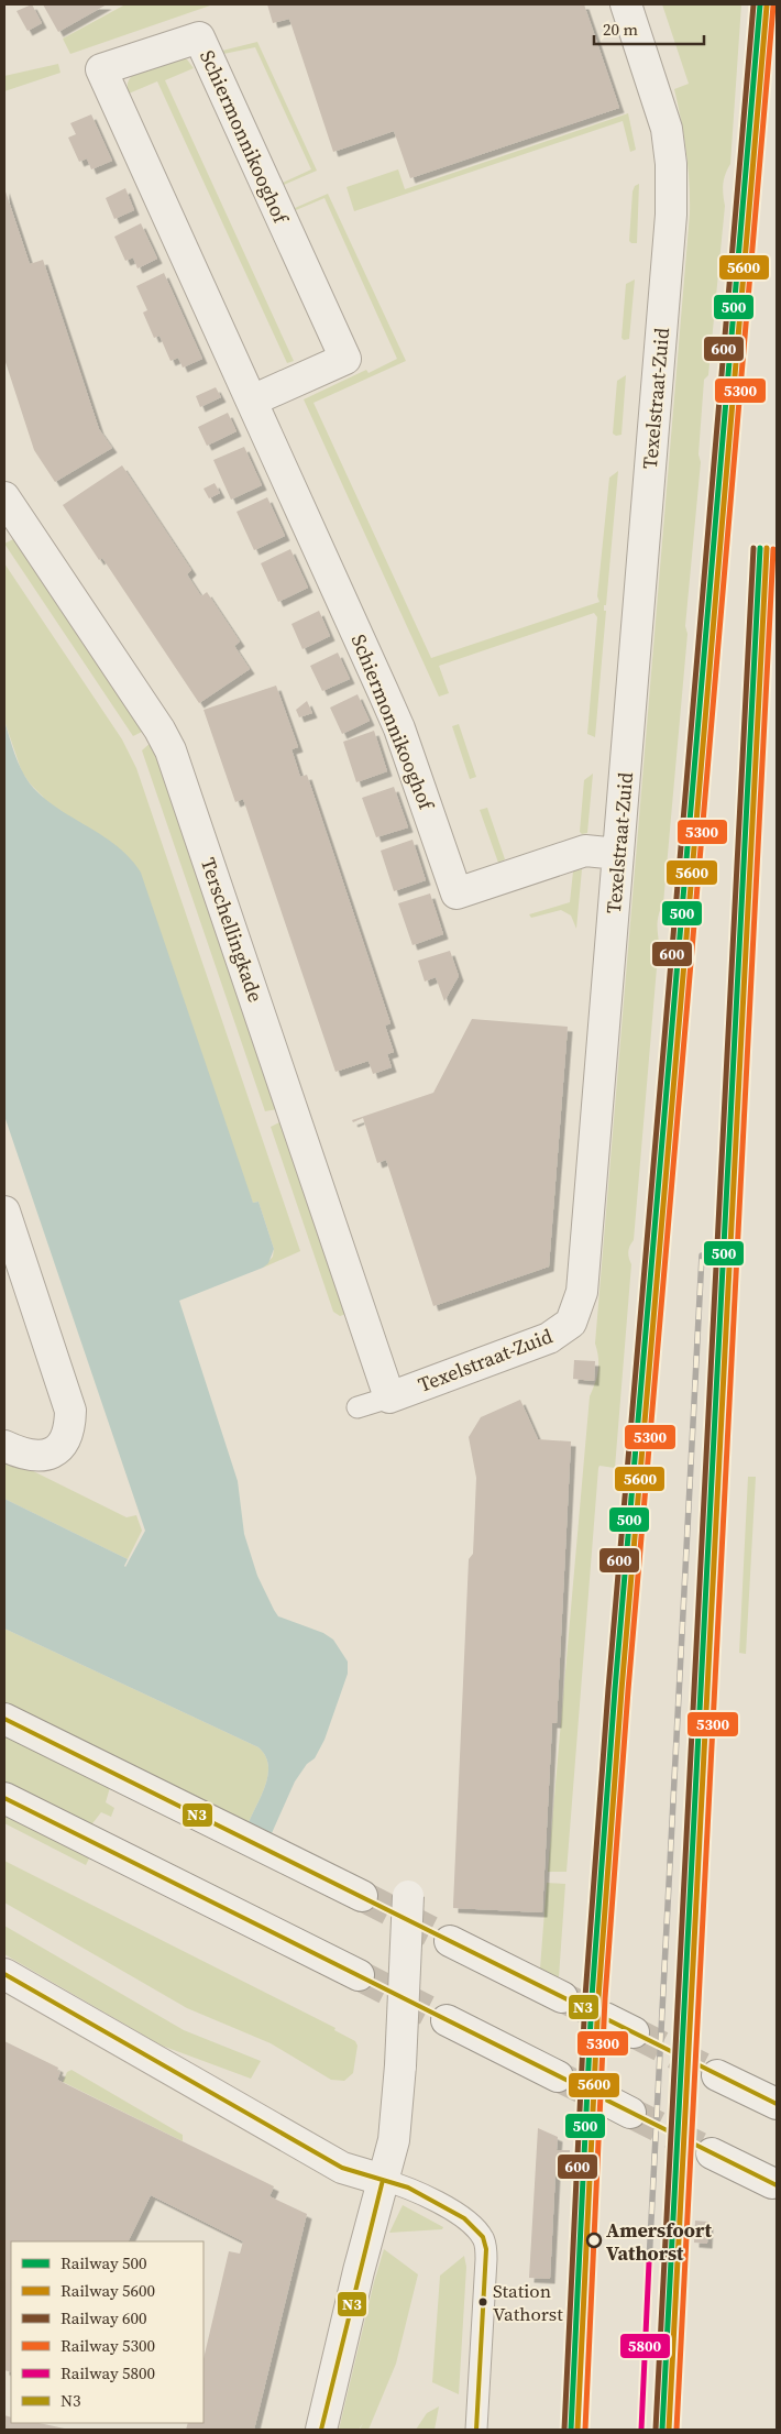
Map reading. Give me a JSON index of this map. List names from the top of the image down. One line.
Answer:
{"streets":{"street":["Schiermonnikooghof","Texelstraat-Zuid","Terschellingkade"]},"crossings":[["Schiermonnikooghof","Texelstraat-Zuid"],["Texelstraat-Zuid","Terschellingkade"]],"places":["Amersfoort Vathorst","Station Vathorst"],"lines":["rail line 500","rail line 600","rail line 5600","rail line 5300","transit line N3","rail line 5800"],"legend":["Railway 500","Railway 5600","Railway 600","Railway 5300","Railway 5800","N3"],"scale_bar":"20 m"}
